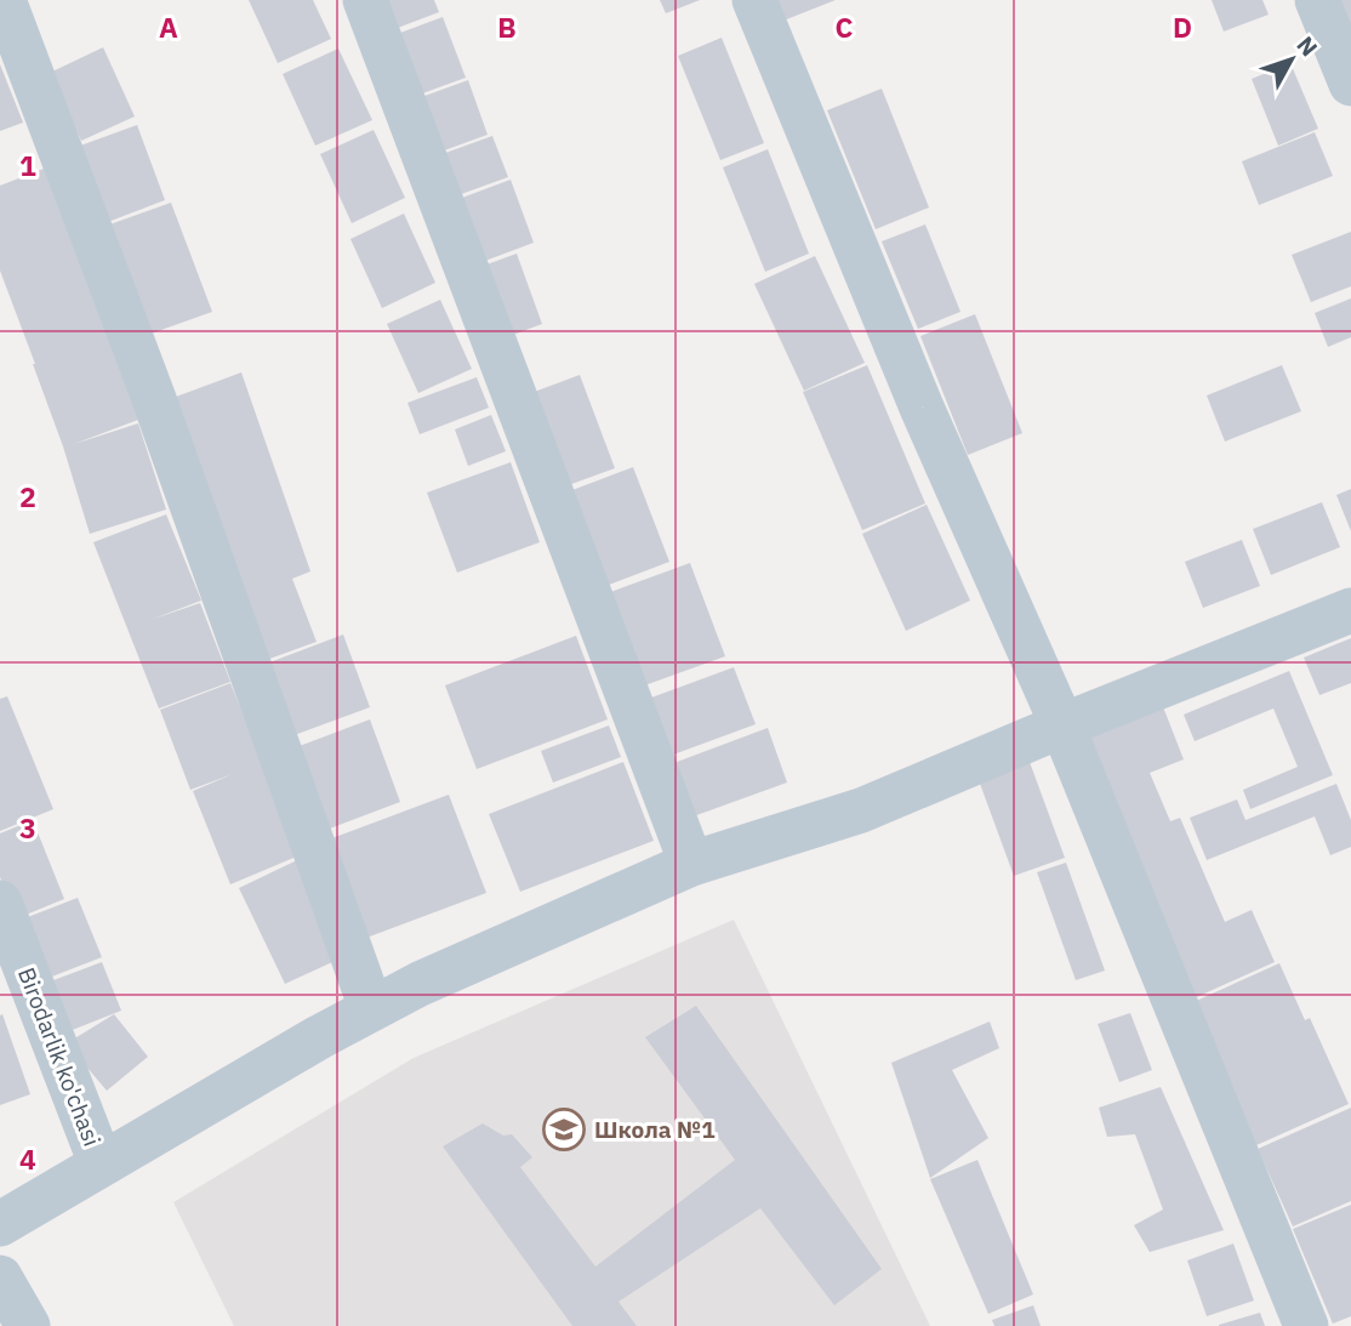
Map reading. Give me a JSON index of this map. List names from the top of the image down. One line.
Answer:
{"streets":{"street":["Birodarlik ko'chasi"]},"places":{"school or university":["Школа №1"]},"north":"top right","grid":{"columns":["A","B","C","D"],"rows":["1","2","3","4"]}}
